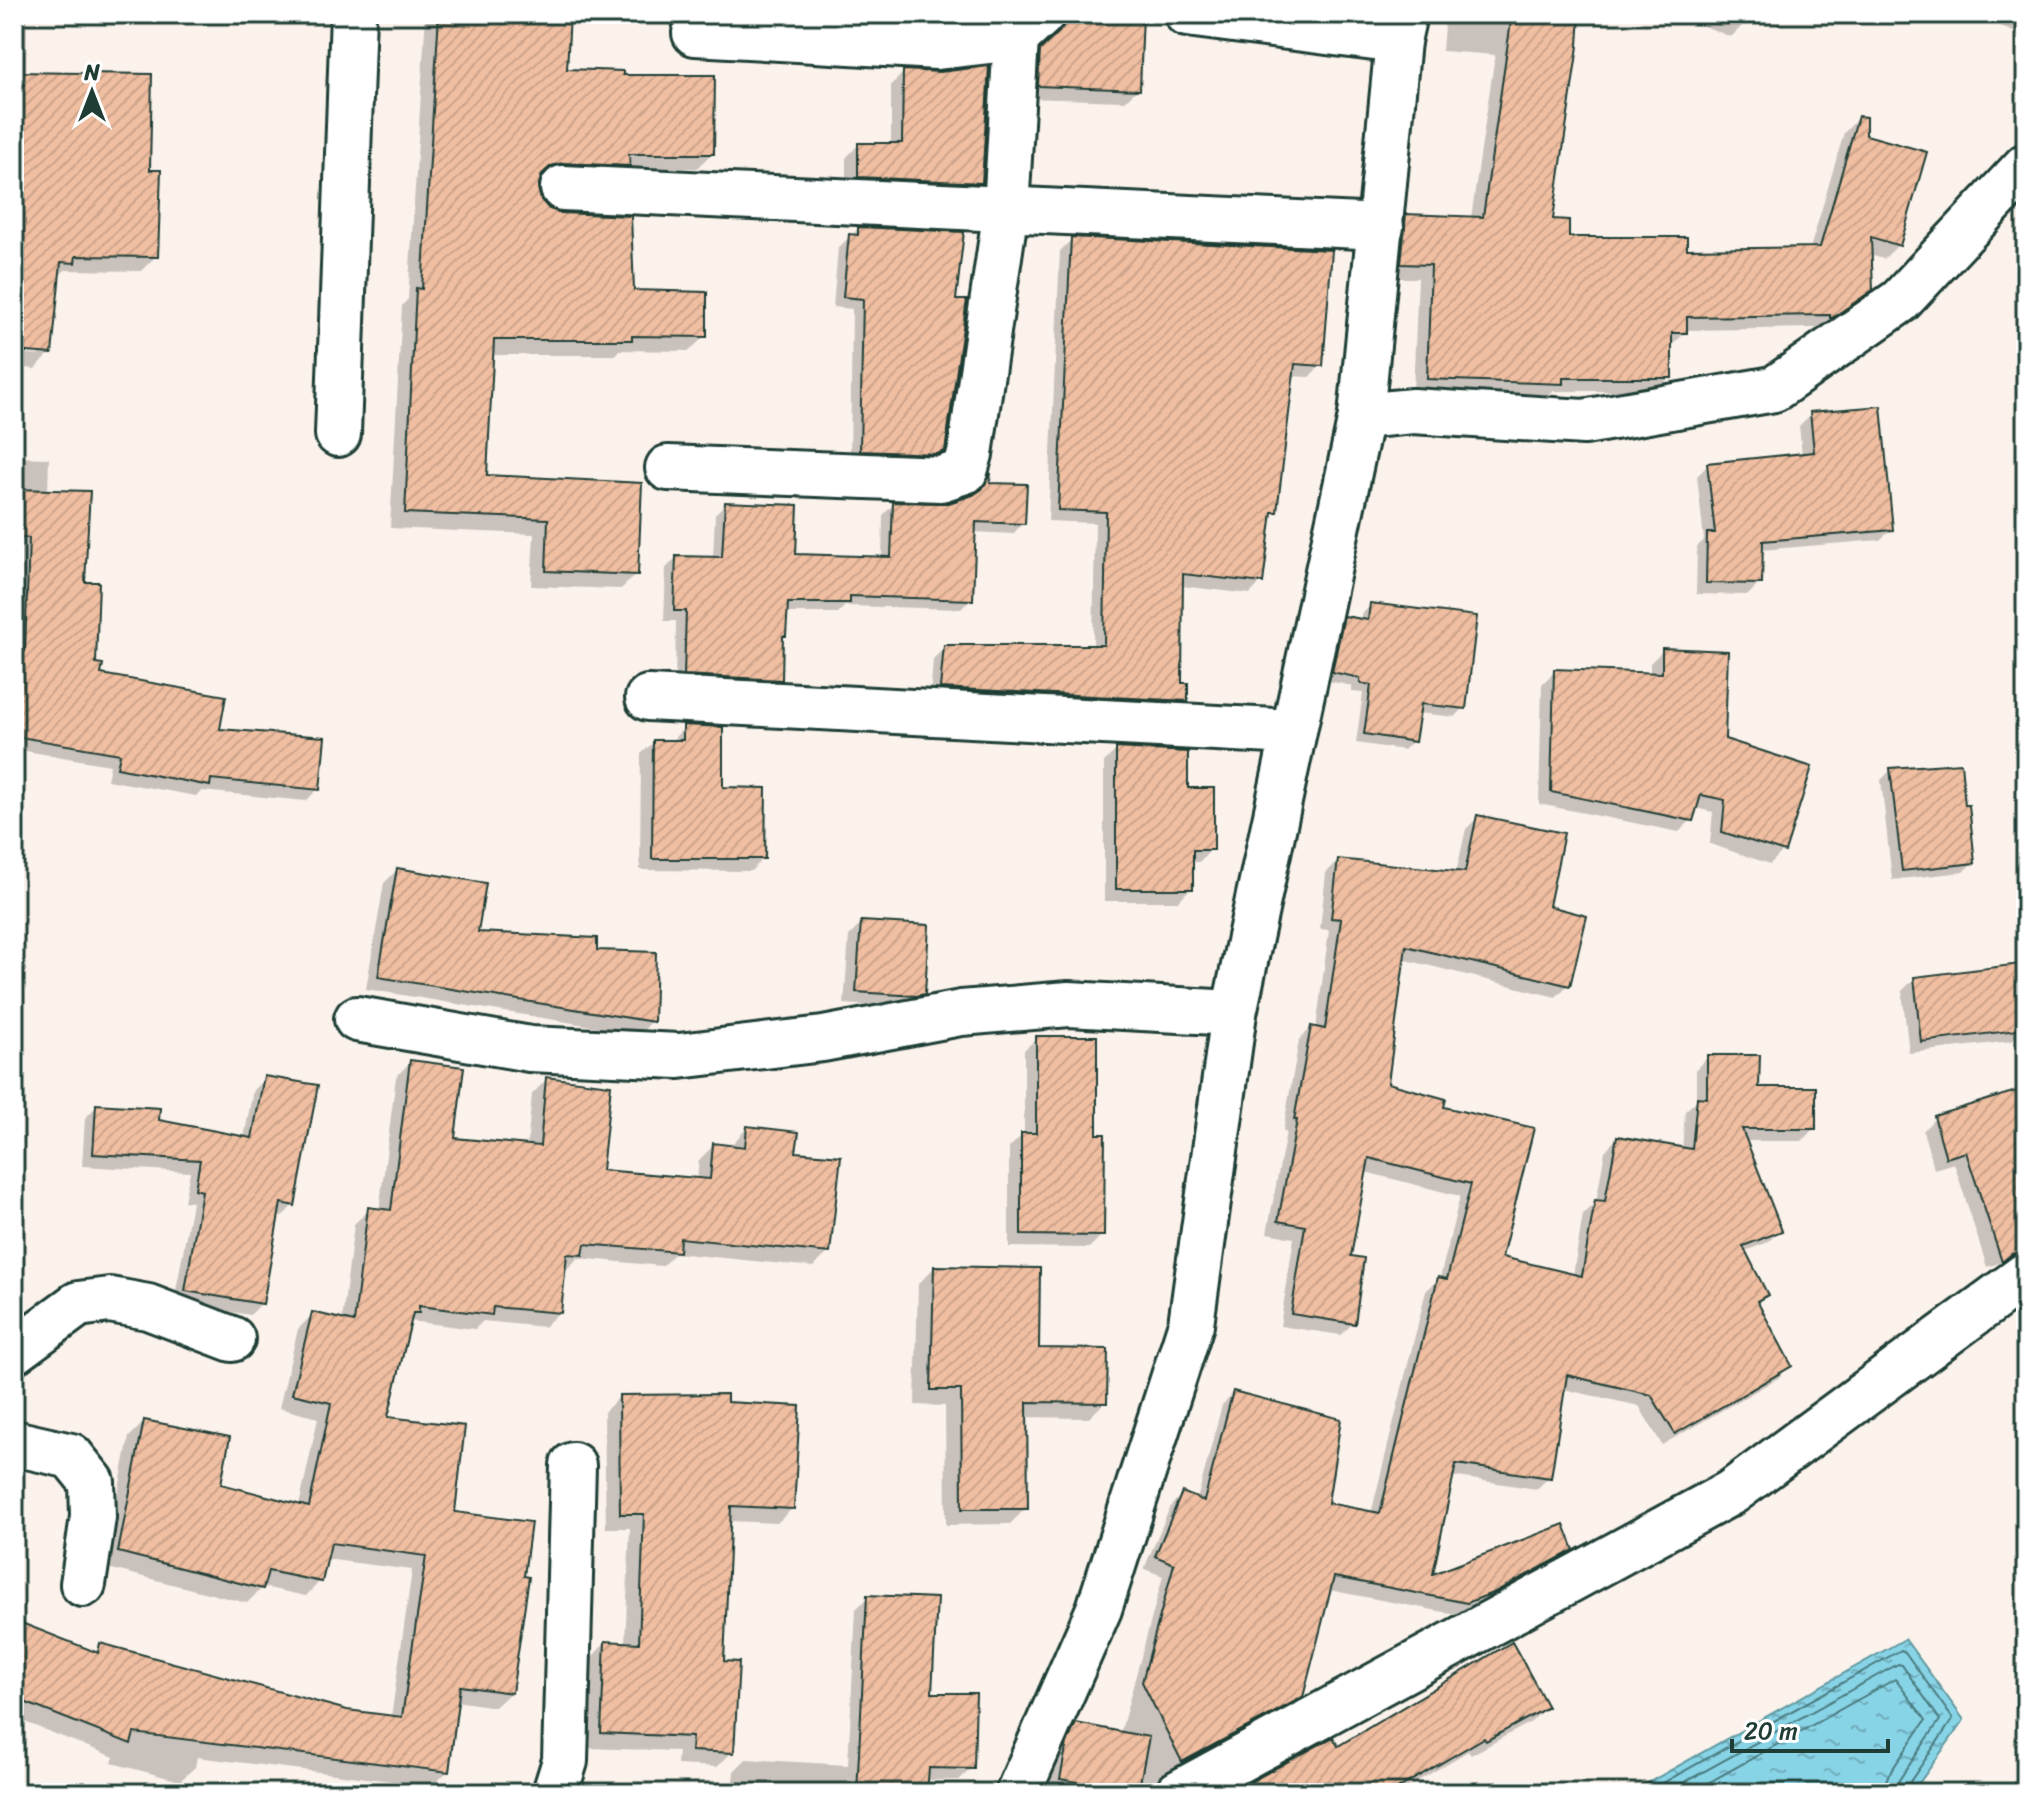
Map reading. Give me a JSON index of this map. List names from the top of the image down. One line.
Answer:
{"scale_bar":"20 m","north":"top"}
